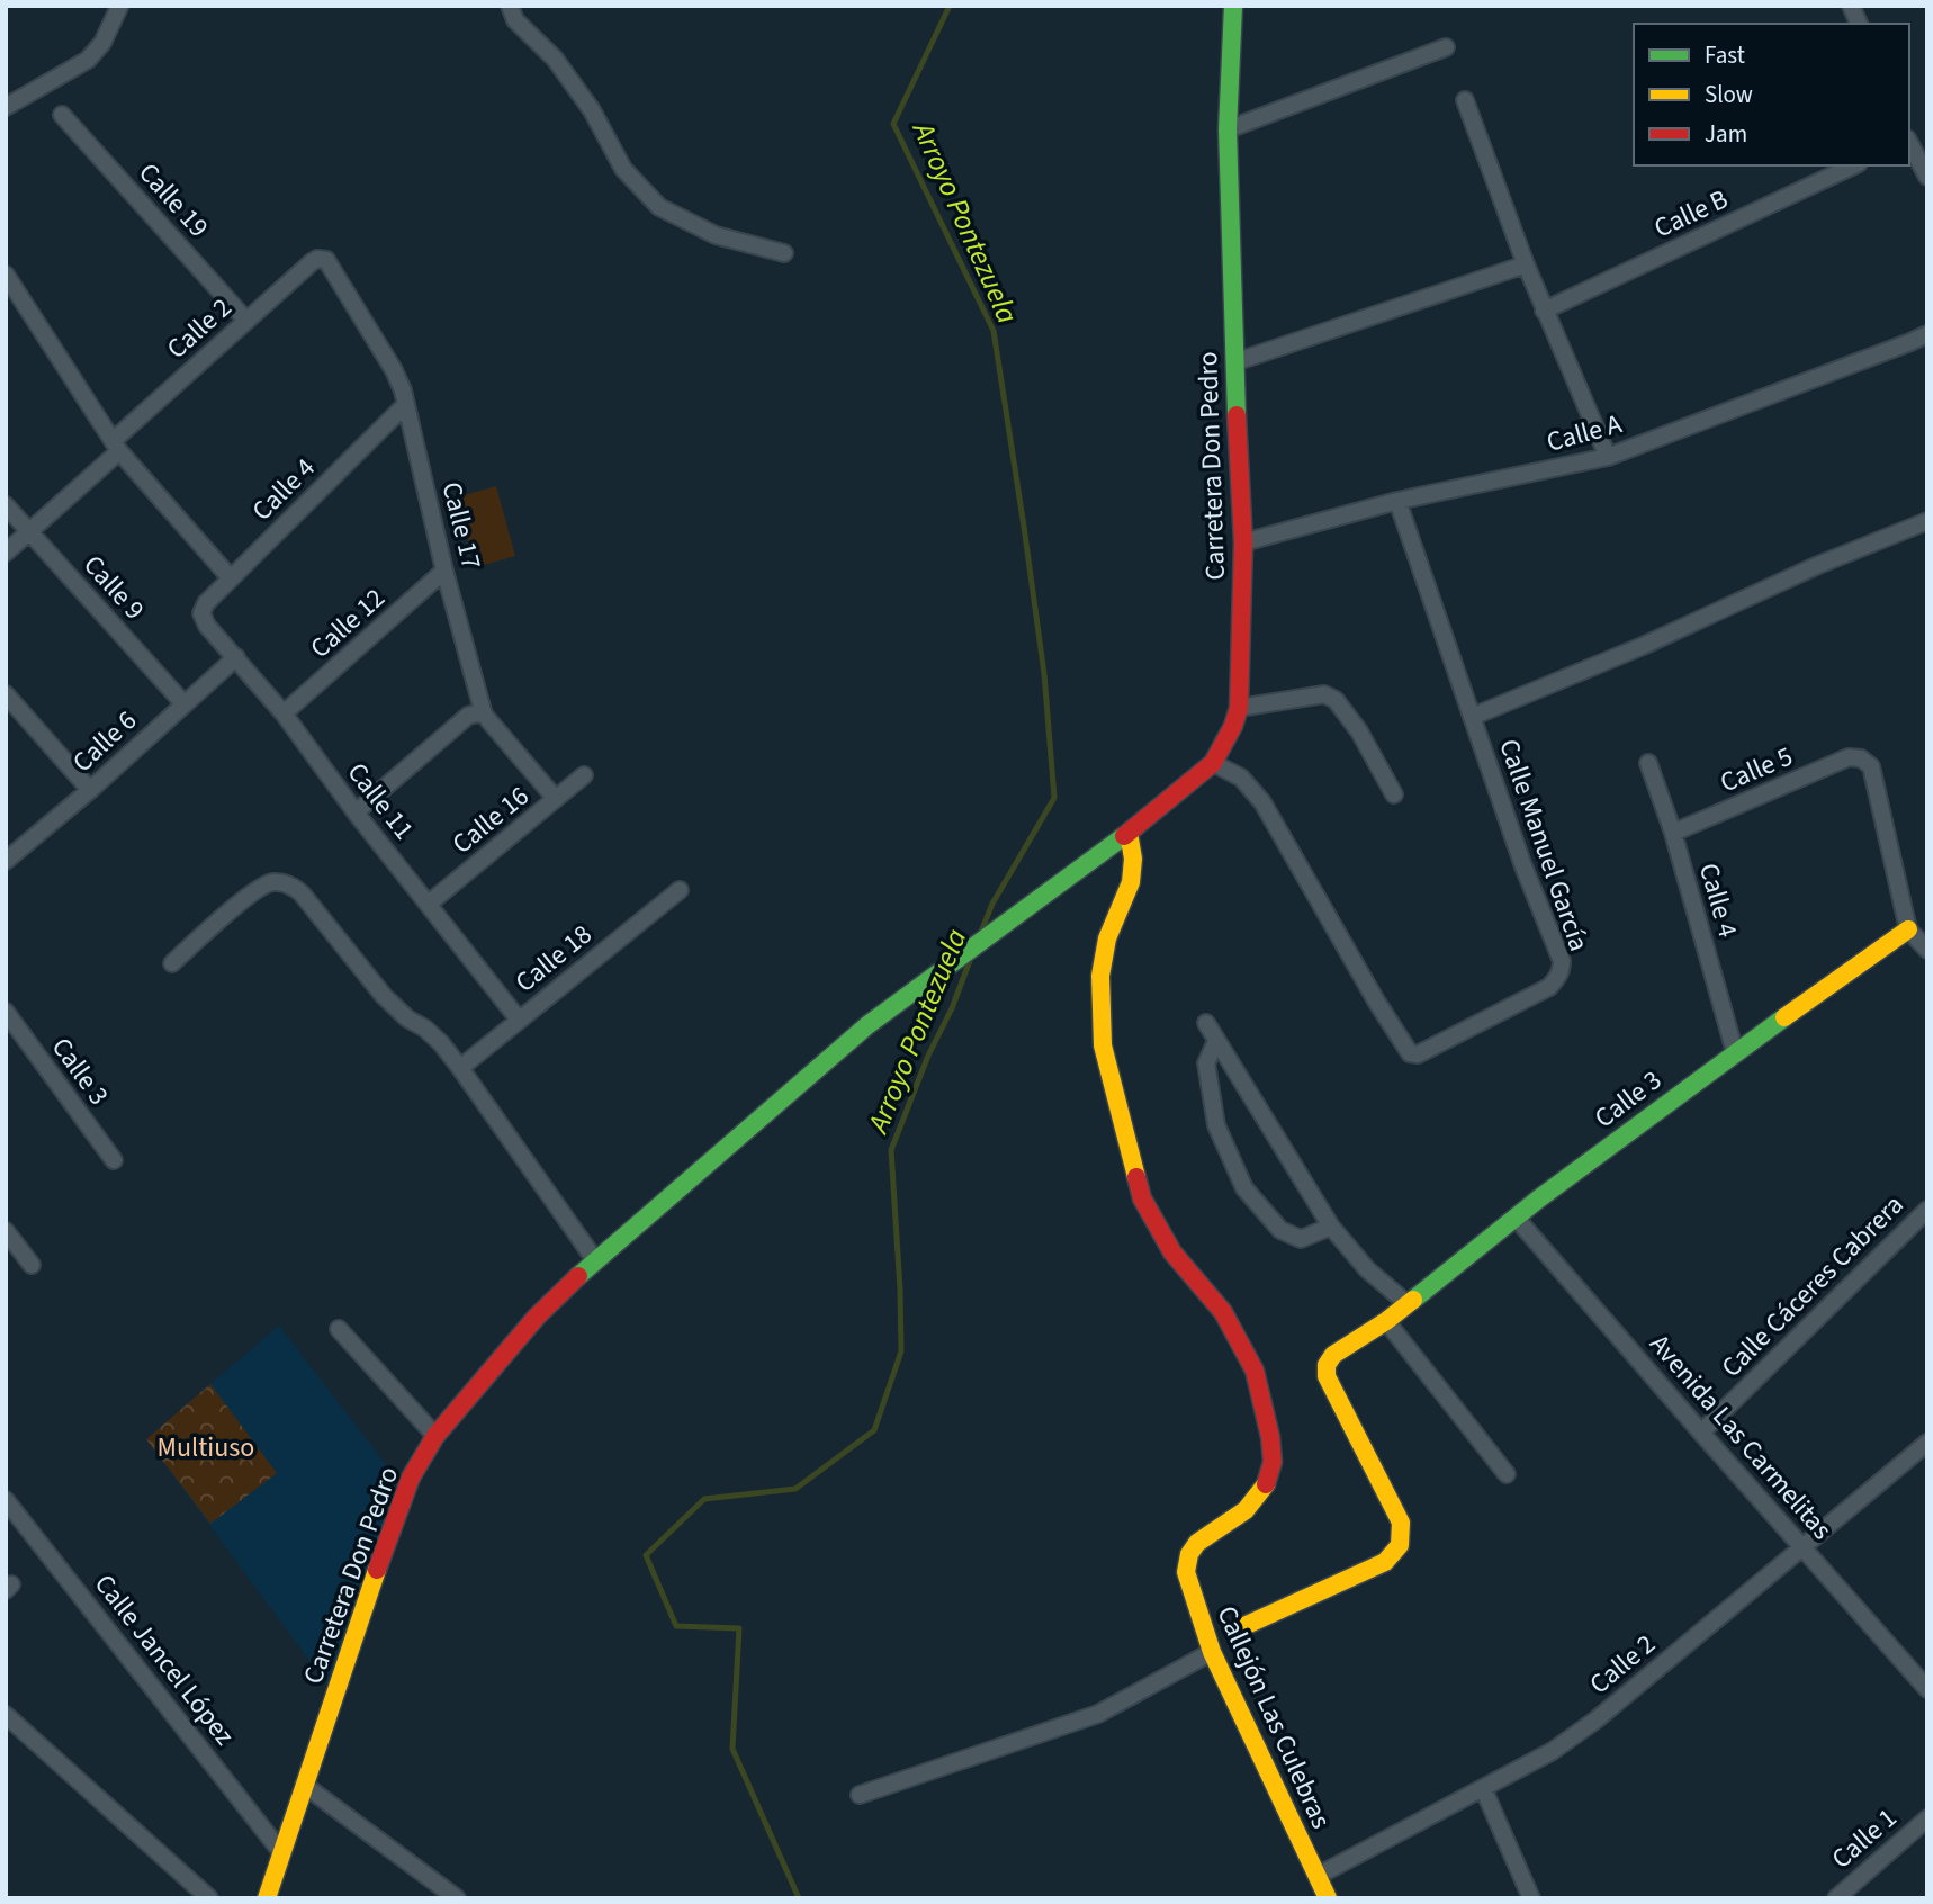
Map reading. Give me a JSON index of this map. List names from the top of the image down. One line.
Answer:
{"streets":{"street":["Calle 19","Calle B","Calle 2","Calle A","Carretera Don Pedro","Calle 4","Calle 17","Calle 9","Calle 12","Calle 6","Calle 5","Calle 11","Calle 16","Calle Manuel García","Calle 18","Calle 3","Calle Cáceres Cabrera","Avenida Las Carmelitas","Calle Jancel López","Callejón Las Culebras","Calle 1"]},"crossings":[["Calle 19","Calle 2"],["Calle 2","Calle 17"],["Calle 2","Calle 9"],["Calle 2","Avenida Las Carmelitas"],["Calle 2","Callejón Las Culebras"],["Calle A","Carretera Don Pedro"],["Calle A","Calle Manuel García"],["Carretera Don Pedro","Calle Manuel García"],["Carretera Don Pedro","Calle Jancel López"],["Carretera Don Pedro","Callejón Las Culebras"],["Calle 4","Calle 17"],["Calle 4","Calle 5"],["Calle 4","Calle 11"],["Calle 4","Calle 3"],["Calle 17","Calle 12"],["Calle 17","Calle 16"],["Calle 9","Calle 6"],["Calle 12","Calle 11"],["Calle 6","Calle 11"],["Calle 5","Calle 3"],["Calle 11","Calle 16"],["Calle 11","Calle 18"],["Calle 3","Avenida Las Carmelitas"],["Calle Cáceres Cabrera","Avenida Las Carmelitas"]],"water":["Arroyo Pontezuela"],"parks":["Multiuso"],"legend":["Fast","Slow","Jam"]}
